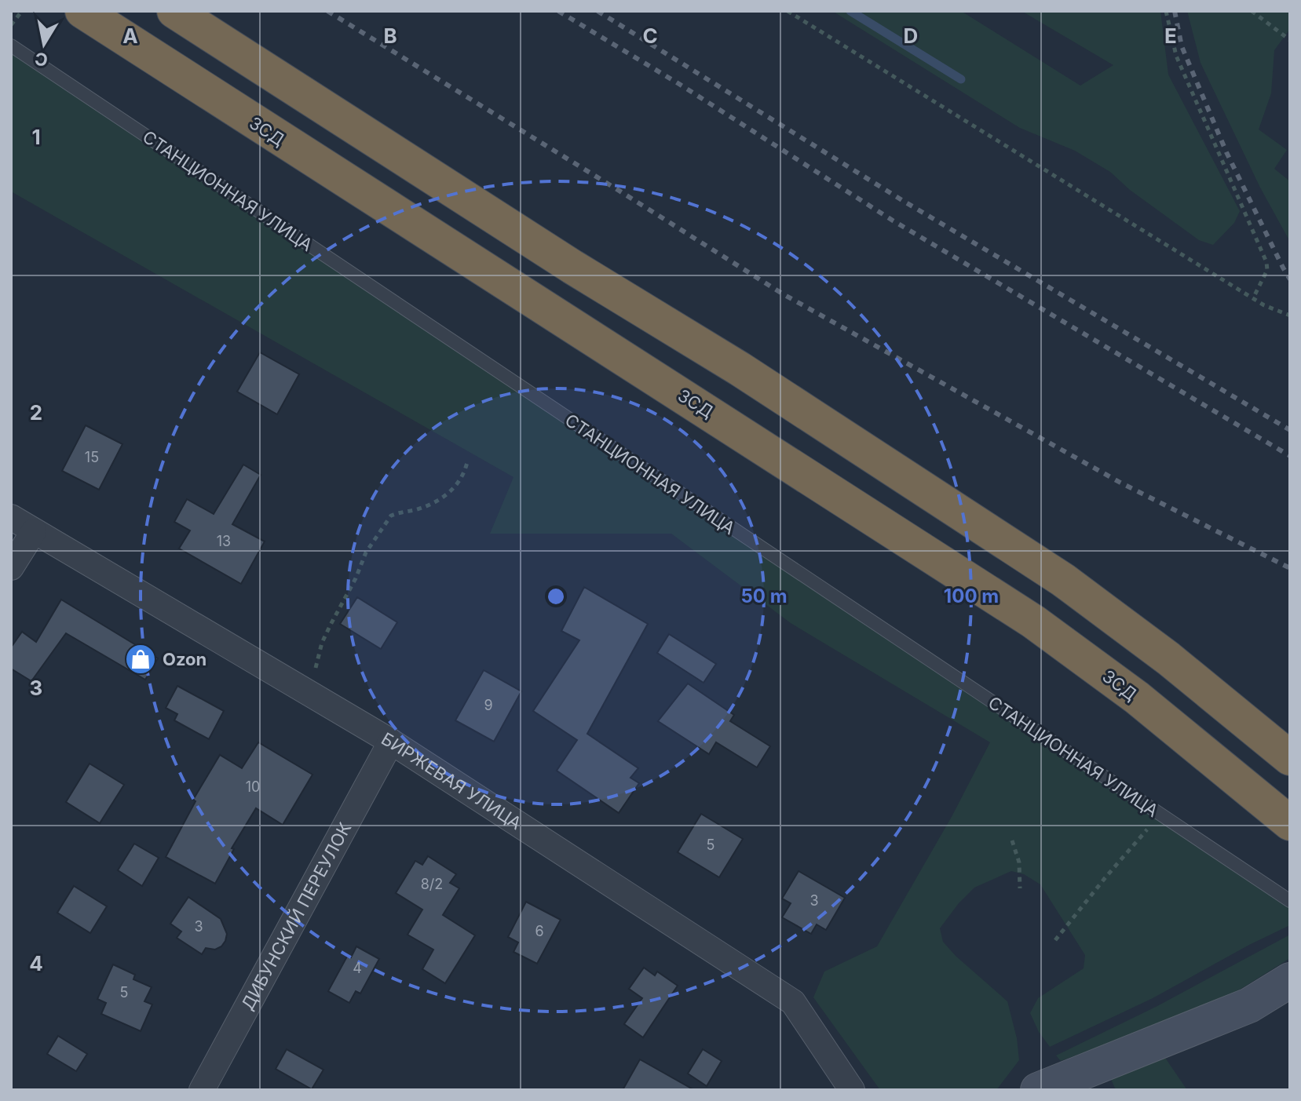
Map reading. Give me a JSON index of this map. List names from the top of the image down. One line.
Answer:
{"streets":{"highway":["ЗСД"],"street":["БИРЖЕВАЯ УЛИЦА","ДИБУНСКИЙ ПЕРЕУЛОК"],"lane":["СТАНЦИОННАЯ УЛИЦА"]},"crossings":[["БИРЖЕВАЯ УЛИЦА","ДИБУНСКИЙ ПЕРЕУЛОК"]],"places":{"shop":["Ozon"]},"house_numbers":["15","13","9","10","5","8/2","3","3","6","4","5"],"north":"bottom","grid":{"columns":["A","B","C","D","E"],"rows":["1","2","3","4"]},"rings":["50 m","100 m"]}
